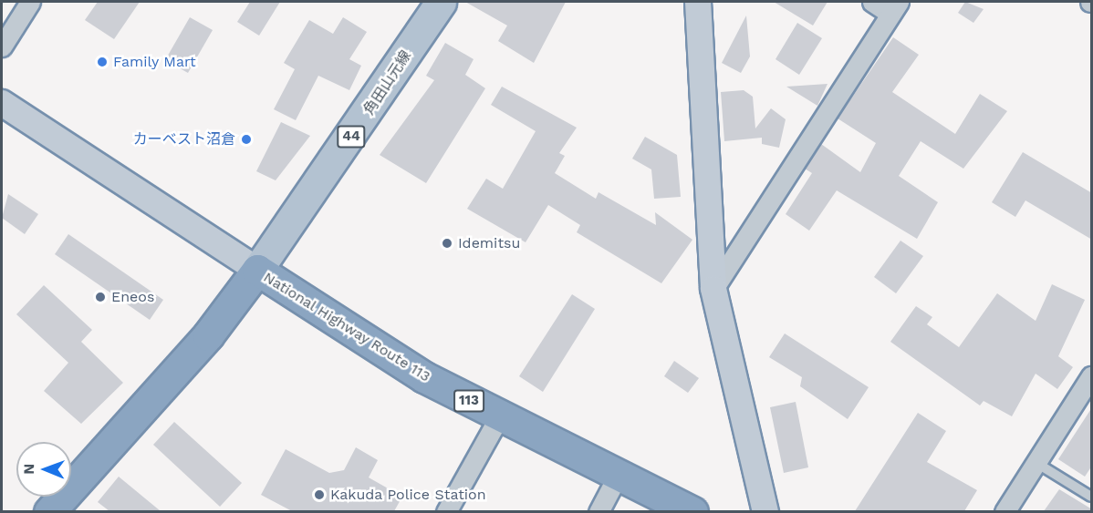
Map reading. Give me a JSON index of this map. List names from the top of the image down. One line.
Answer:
{"streets":{"highway":["National Highway Route 113","113"],"main road":["角田山元線","44"]},"crossings":[["角田山元線","National Highway Route 113"]],"places":["Family Mart","カーベスト沼倉","Idemitsu","Eneos","Kakuda Police Station"],"north":"left"}
